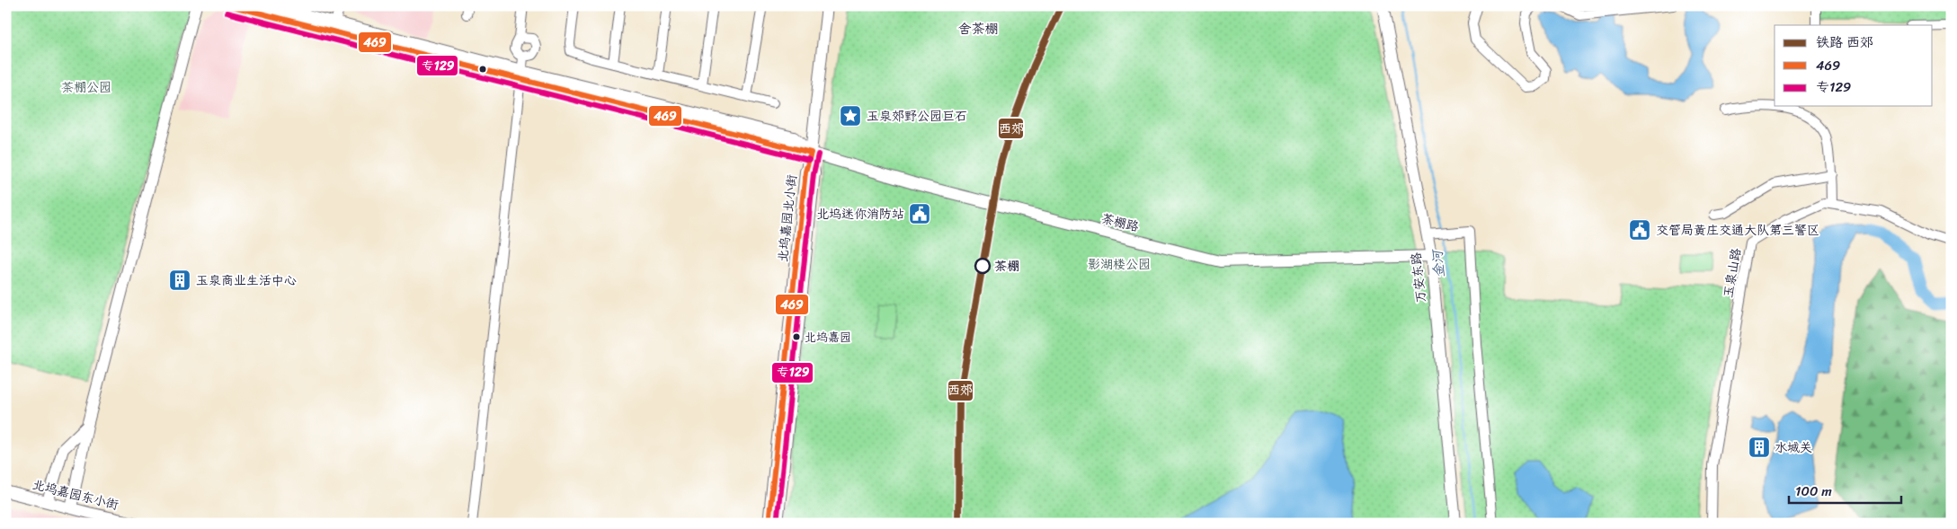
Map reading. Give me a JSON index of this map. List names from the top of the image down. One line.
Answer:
{"streets":{"street":["北坞嘉园北小街","茶棚路","玉泉山路","万安东路","北坞嘉园东小街"]},"crossings":[["北坞嘉园北小街","茶棚路"],["茶棚路","万安东路"]],"districts":["舍茶棚"],"water":["金河"],"parks":["茶棚公园","影湖楼公园"],"places":{"place":["玉泉郊野公园巨石"],"public building":["北坞迷你消防站","交管局黄庄交通大队第三警区"],"other":["茶棚","北坞嘉园"],"building":["玉泉商业生活中心","水城关"]},"lines":["rail line 西郊","transit line 469","transit line 专129"],"legend":["铁路 西郊","469","专129"],"scale_bar":"100 m"}
